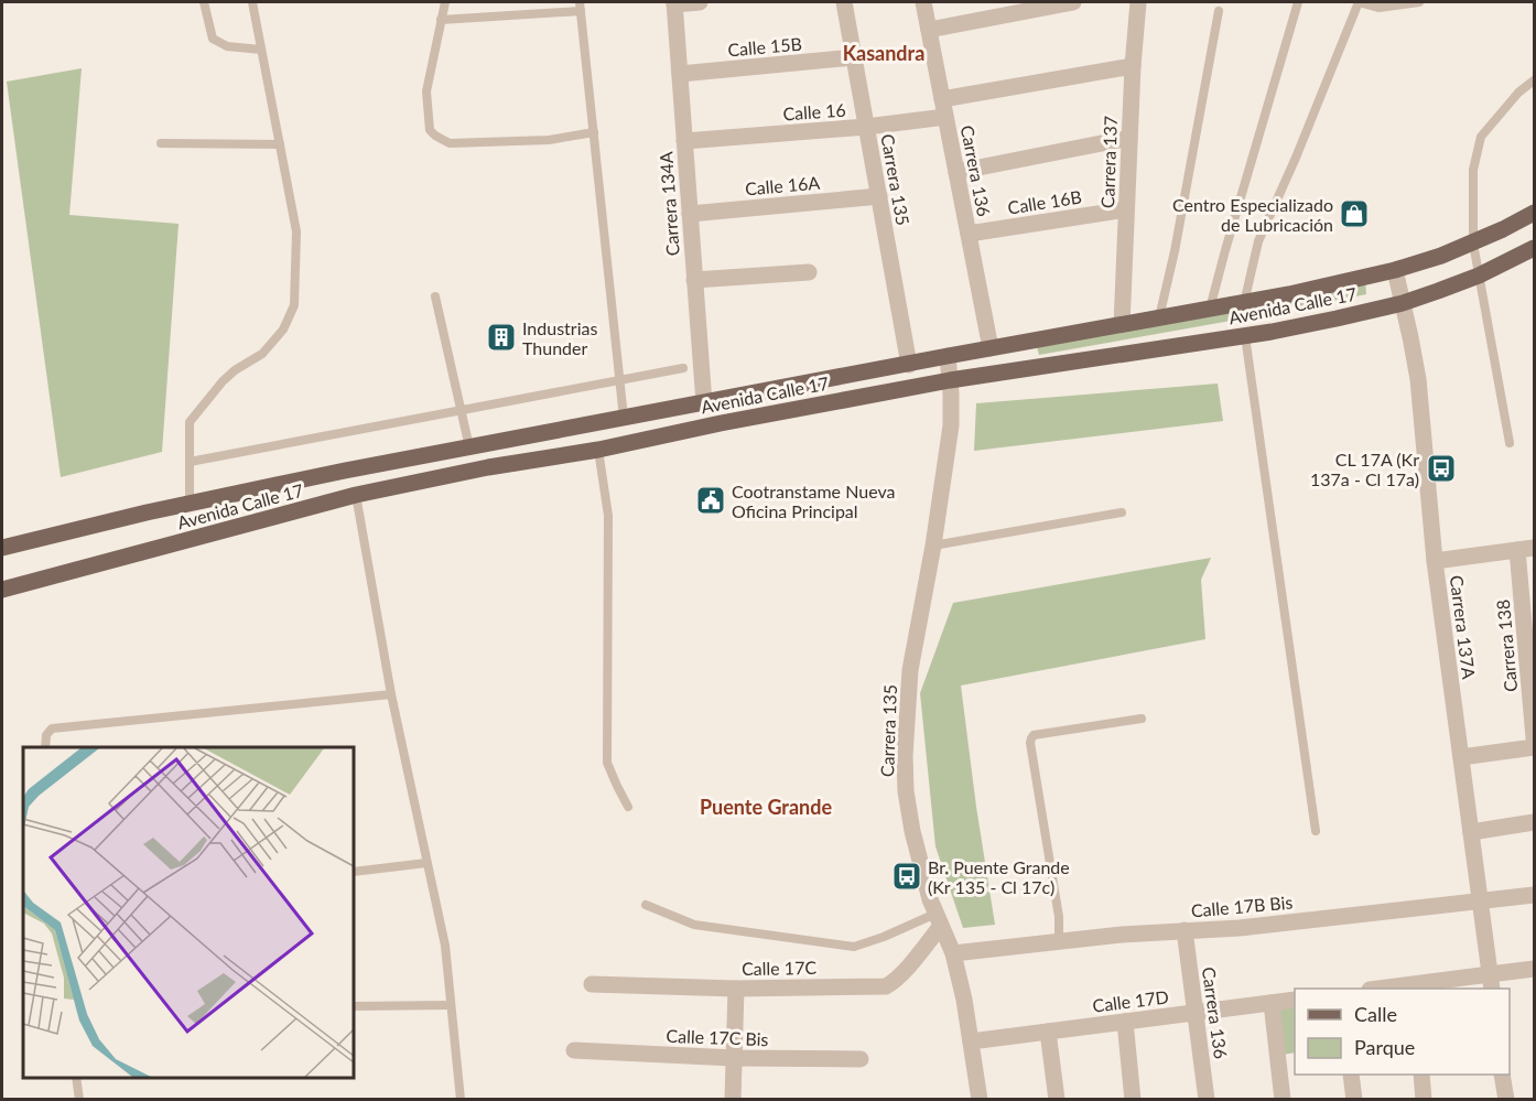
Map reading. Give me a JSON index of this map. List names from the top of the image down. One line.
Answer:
{"streets":{"main road":["Avenida Calle 17"],"street":["Calle 15B","Calle 16","Carrera 137","Carrera 136","Carrera 135","Calle 16A","Calle 16B","Carrera 134A","Carrera 137A","Carrera 138","Calle 17B Bis","Calle 17C","Calle 17D","Calle 17C Bis"]},"crossings":[["Calle 15B","Carrera 135"],["Calle 15B","Carrera 134A"],["Calle 16","Carrera 136"],["Calle 16","Carrera 135"],["Calle 16","Carrera 134A"],["Carrera 137","Calle 16B"],["Carrera 137","Avenida Calle 17"],["Carrera 136","Calle 16B"],["Carrera 136","Avenida Calle 17"],["Carrera 136","Calle 17B Bis"],["Carrera 136","Calle 17D"],["Carrera 135","Calle 16A"],["Carrera 135","Avenida Calle 17"],["Carrera 135","Calle 17B Bis"],["Carrera 135","Calle 17C"],["Carrera 135","Calle 17D"],["Calle 16A","Carrera 134A"],["Carrera 134A","Avenida Calle 17"],["Avenida Calle 17","Carrera 137A"],["Carrera 137A","Calle 17B Bis"]],"districts":["Kasandra","Puente Grande"],"places":{"shop":["Centro Especializado de Lubricación"],"building":["Industrias Thunder"],"bus stop":["CL 17A (Kr 137a - Cl 17a)","Br. Puente Grande (Kr 135 - Cl 17c)"],"public building":["Cootranstame Nueva Oficina Principal"]},"legend":["Calle","Parque"]}
